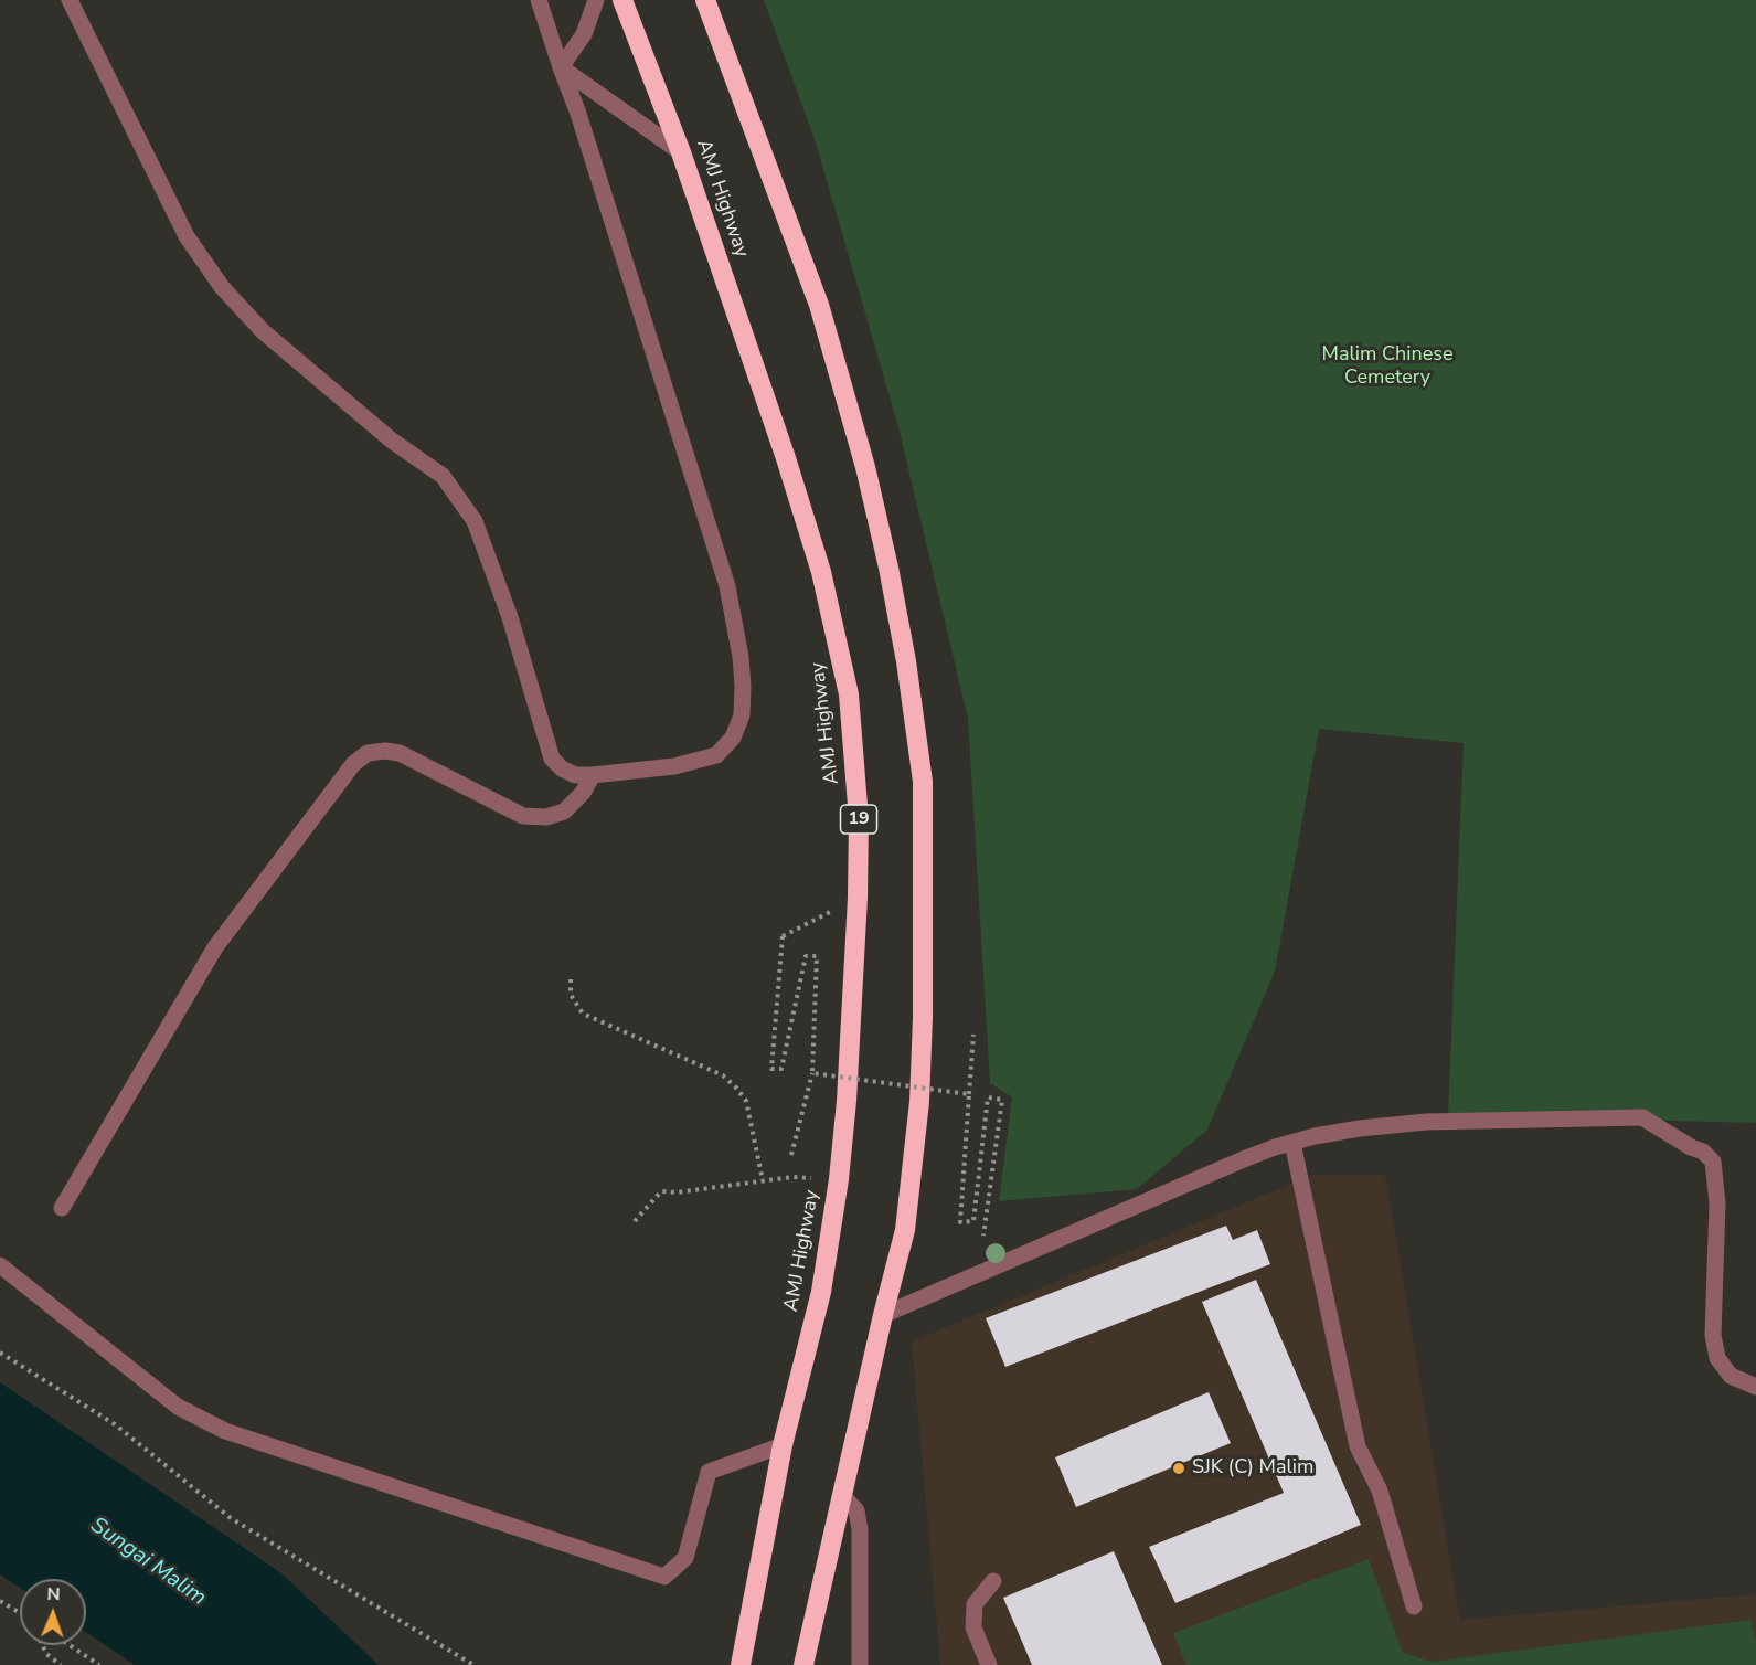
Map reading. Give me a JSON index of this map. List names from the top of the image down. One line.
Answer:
{"streets":{"highway":["AMJ Highway","19"]},"water":["Sungai Malim"],"parks":["Malim Chinese Cemetery"],"places":["SJK (C) Malim"],"north":"top"}
